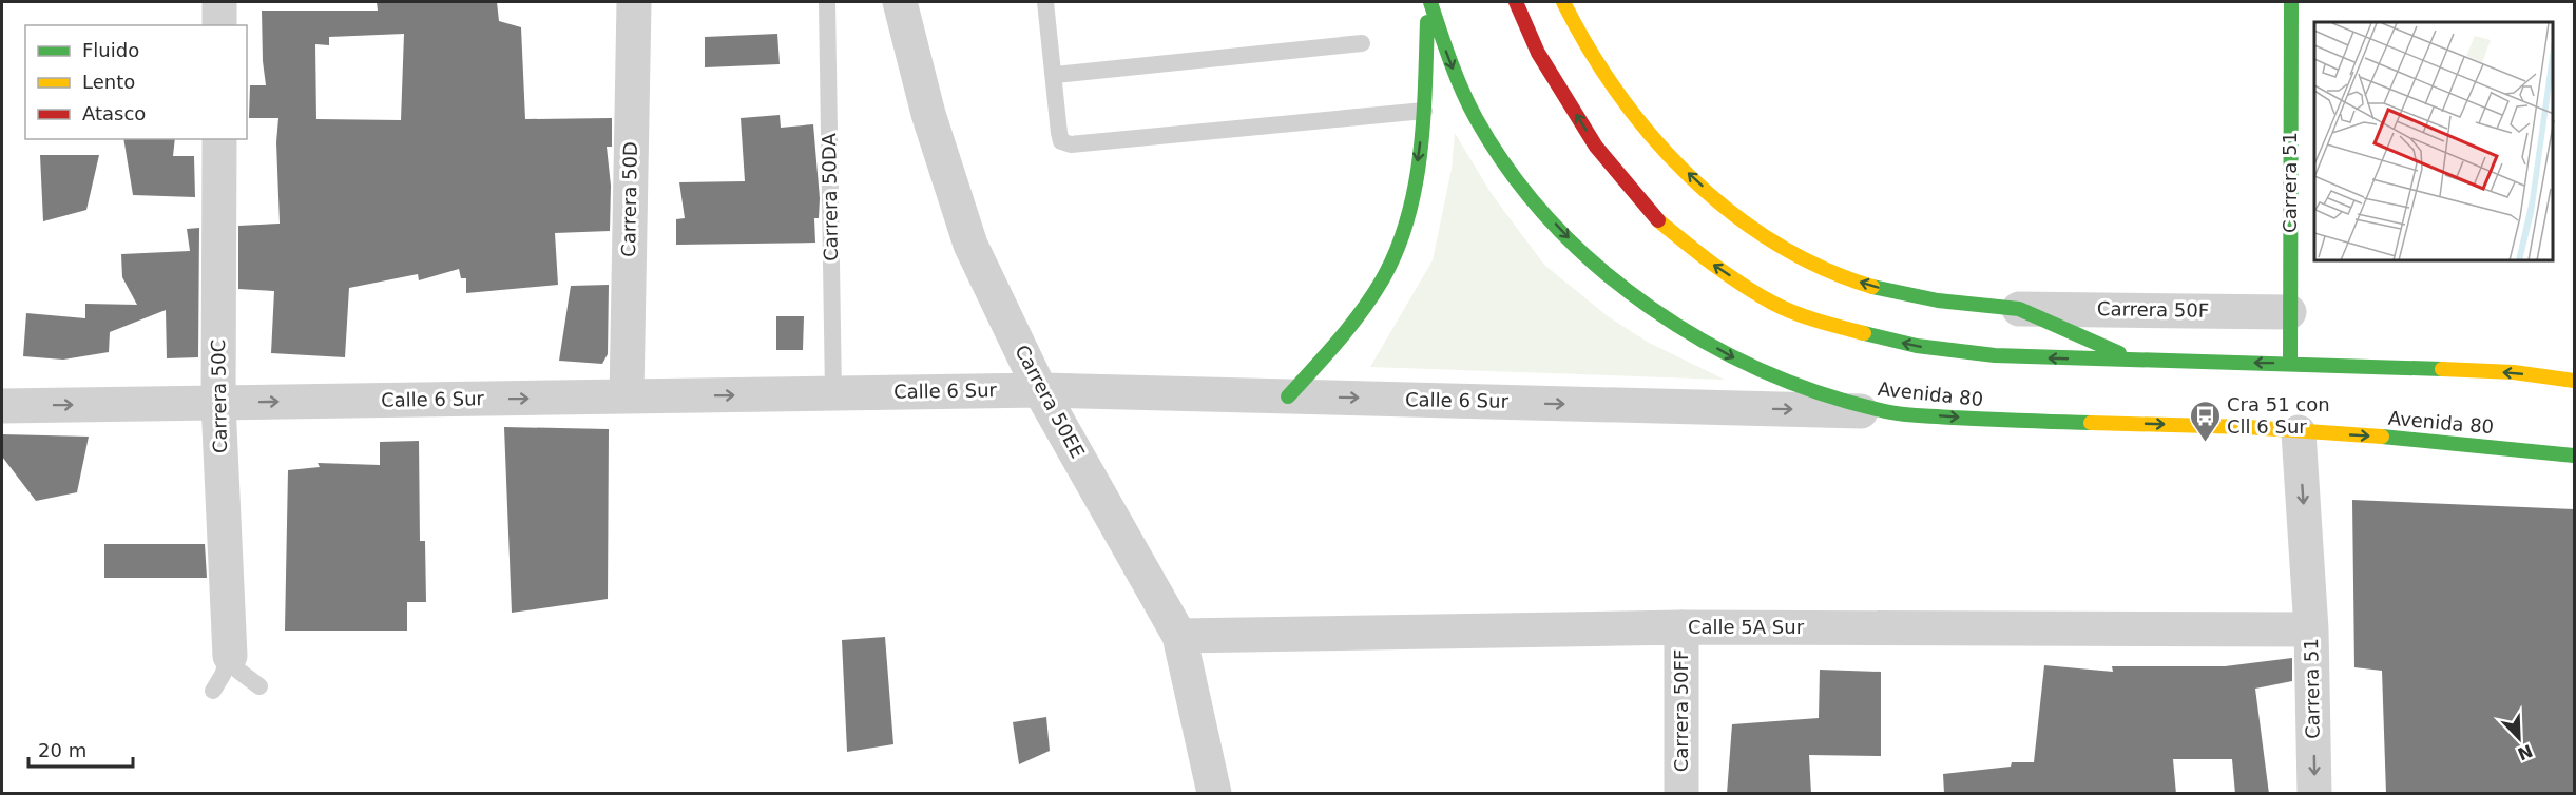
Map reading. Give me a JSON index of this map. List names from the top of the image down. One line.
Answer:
{"streets":{"main road":["Carrera 51","Avenida 80"],"street":["Carrera 50D","Carrera 50F","Calle 6 Sur","Carrera 50C","Carrera 50EE","Calle 5A Sur","Carrera 50FF"],"lane":["Carrera 50DA"]},"crossings":[["Carrera 51","Carrera 50F"],["Carrera 51","Avenida 80"],["Carrera 51","Calle 5A Sur"],["Carrera 50DA","Calle 6 Sur"],["Carrera 50D","Calle 6 Sur"],["Calle 6 Sur","Avenida 80"],["Calle 6 Sur","Carrera 50C"],["Calle 6 Sur","Carrera 50EE"],["Carrera 50EE","Calle 5A Sur"],["Calle 5A Sur","Carrera 50FF"]],"one_way":["Carrera 51","Calle 6 Sur"],"places":{"bus stop":["Cra 51 con Cll 6 Sur"]},"legend":["Fluido","Lento","Atasco"],"scale_bar":"20 m","north":"bottom right"}
